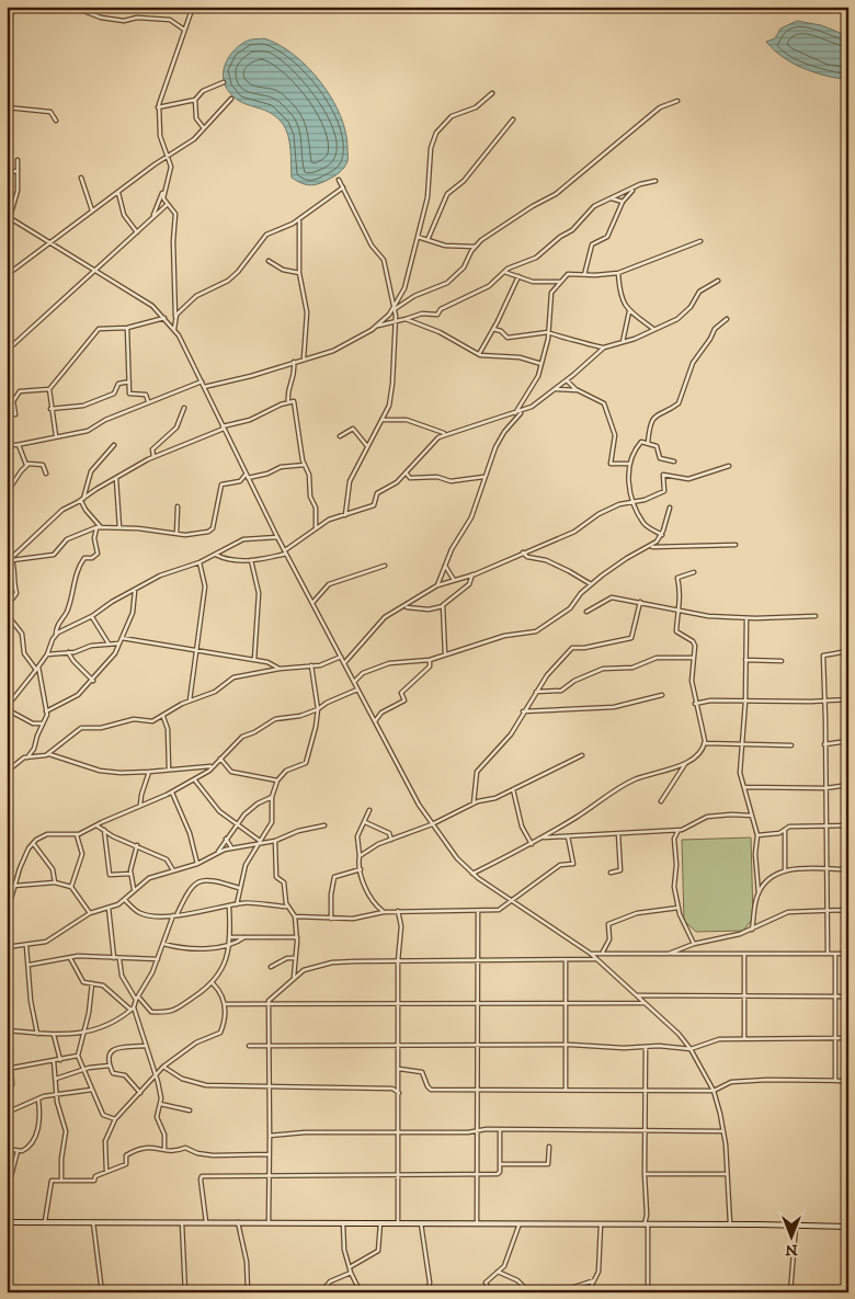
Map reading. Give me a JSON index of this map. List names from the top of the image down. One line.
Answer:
{"north":"bottom"}
